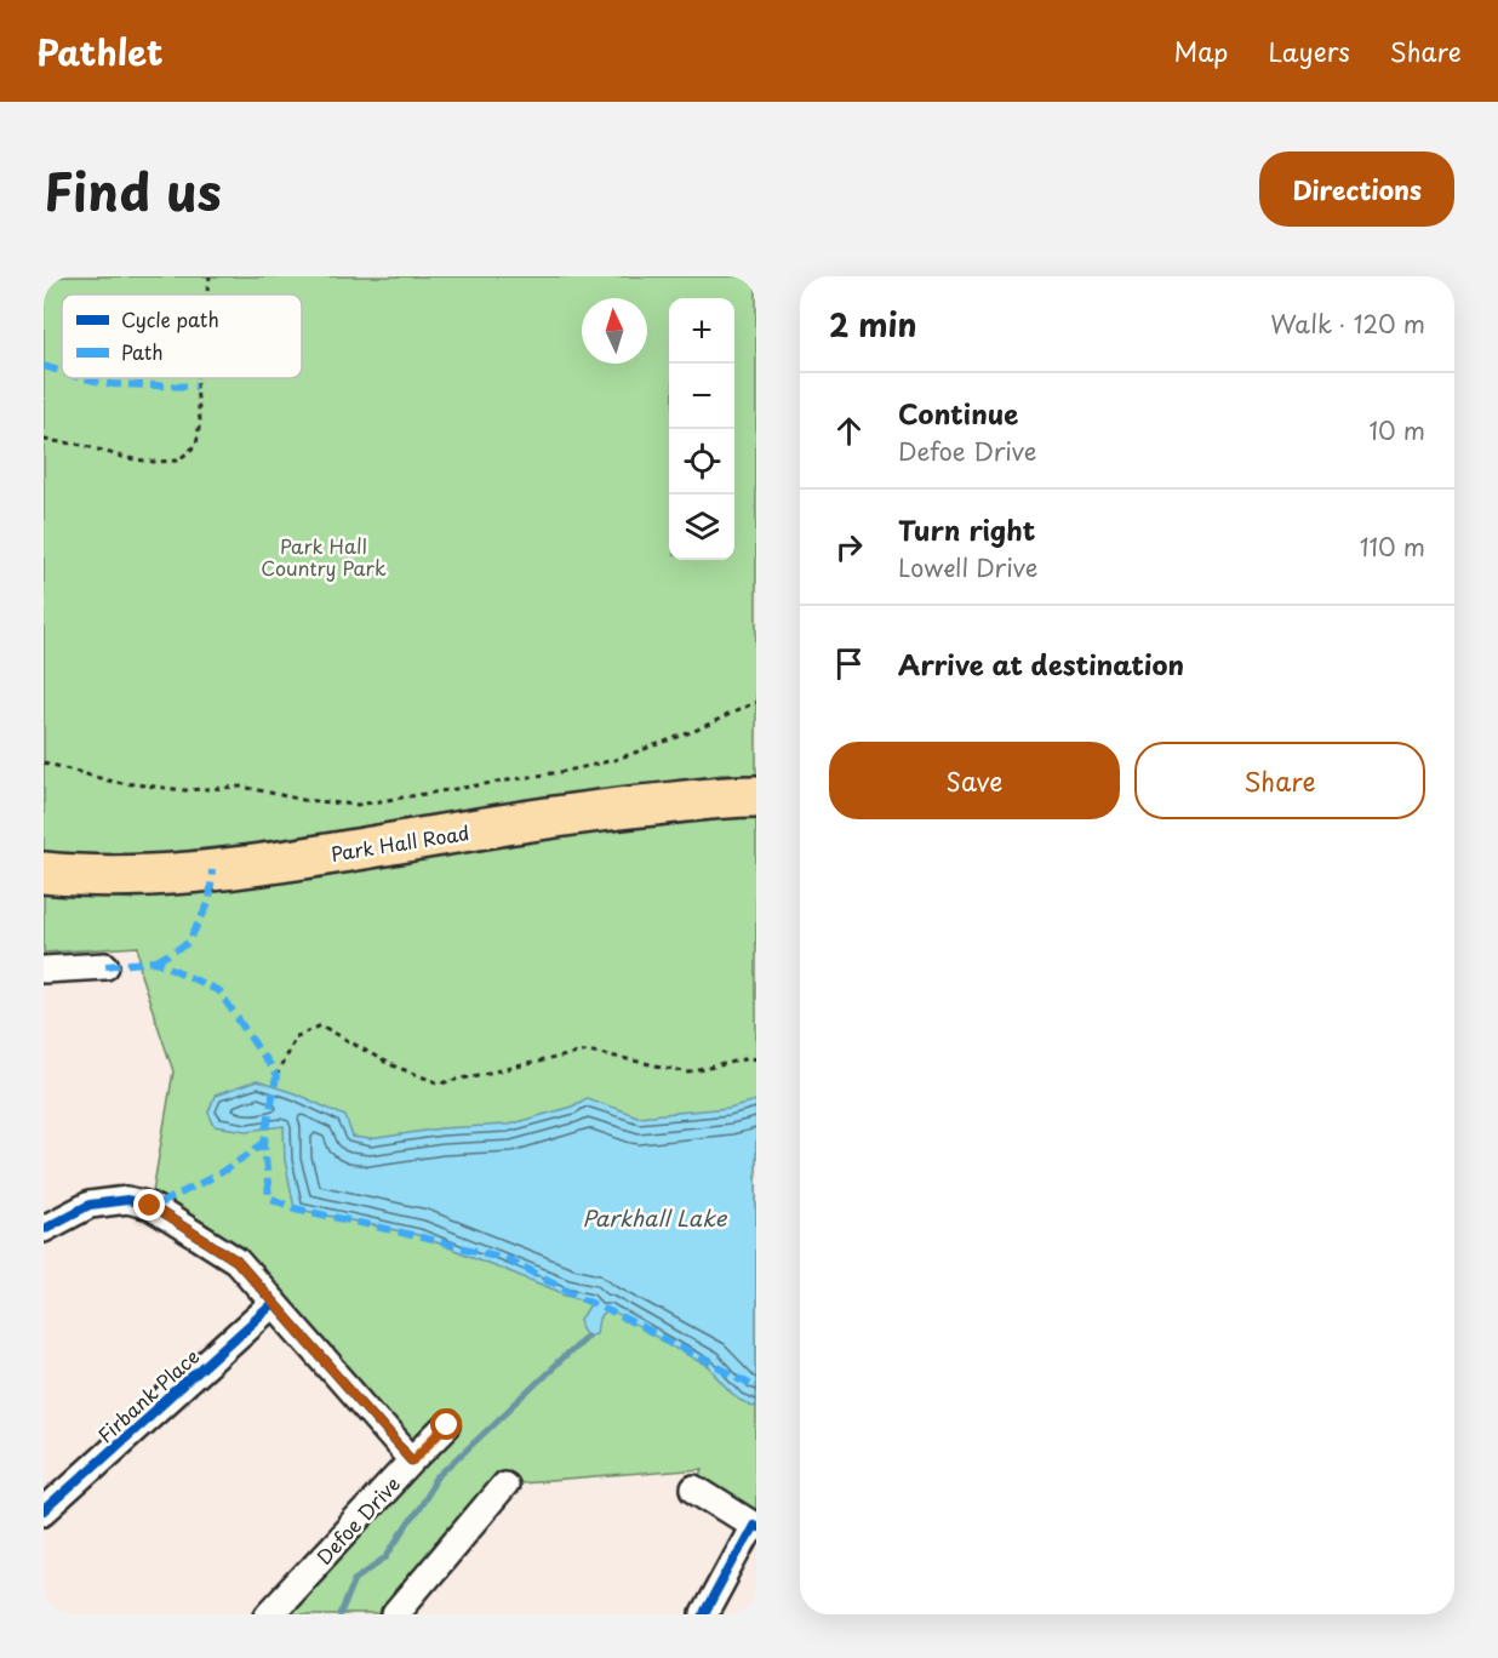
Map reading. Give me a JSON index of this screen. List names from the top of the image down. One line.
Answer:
{"streets":{"main road":["Park Hall Road"],"street":["Firbank Place","Defoe Drive"]},"water":["Parkhall Lake"],"parks":["Park Hall Country Park"],"legend":["Cycle path","Path"],"north":"top","page":{"header":"Pathlet","nav":["Map","Layers","Share"],"title":"Find us","buttons":["Directions",["Save","Share"]],"heading":["2 min","Walk · 120 m"],"map_buttons":["+","−"],"list":[["Continue","Defoe Drive","10 m"],["Turn right","Lowell Drive","110 m"],"Arrive at destination"]}}
